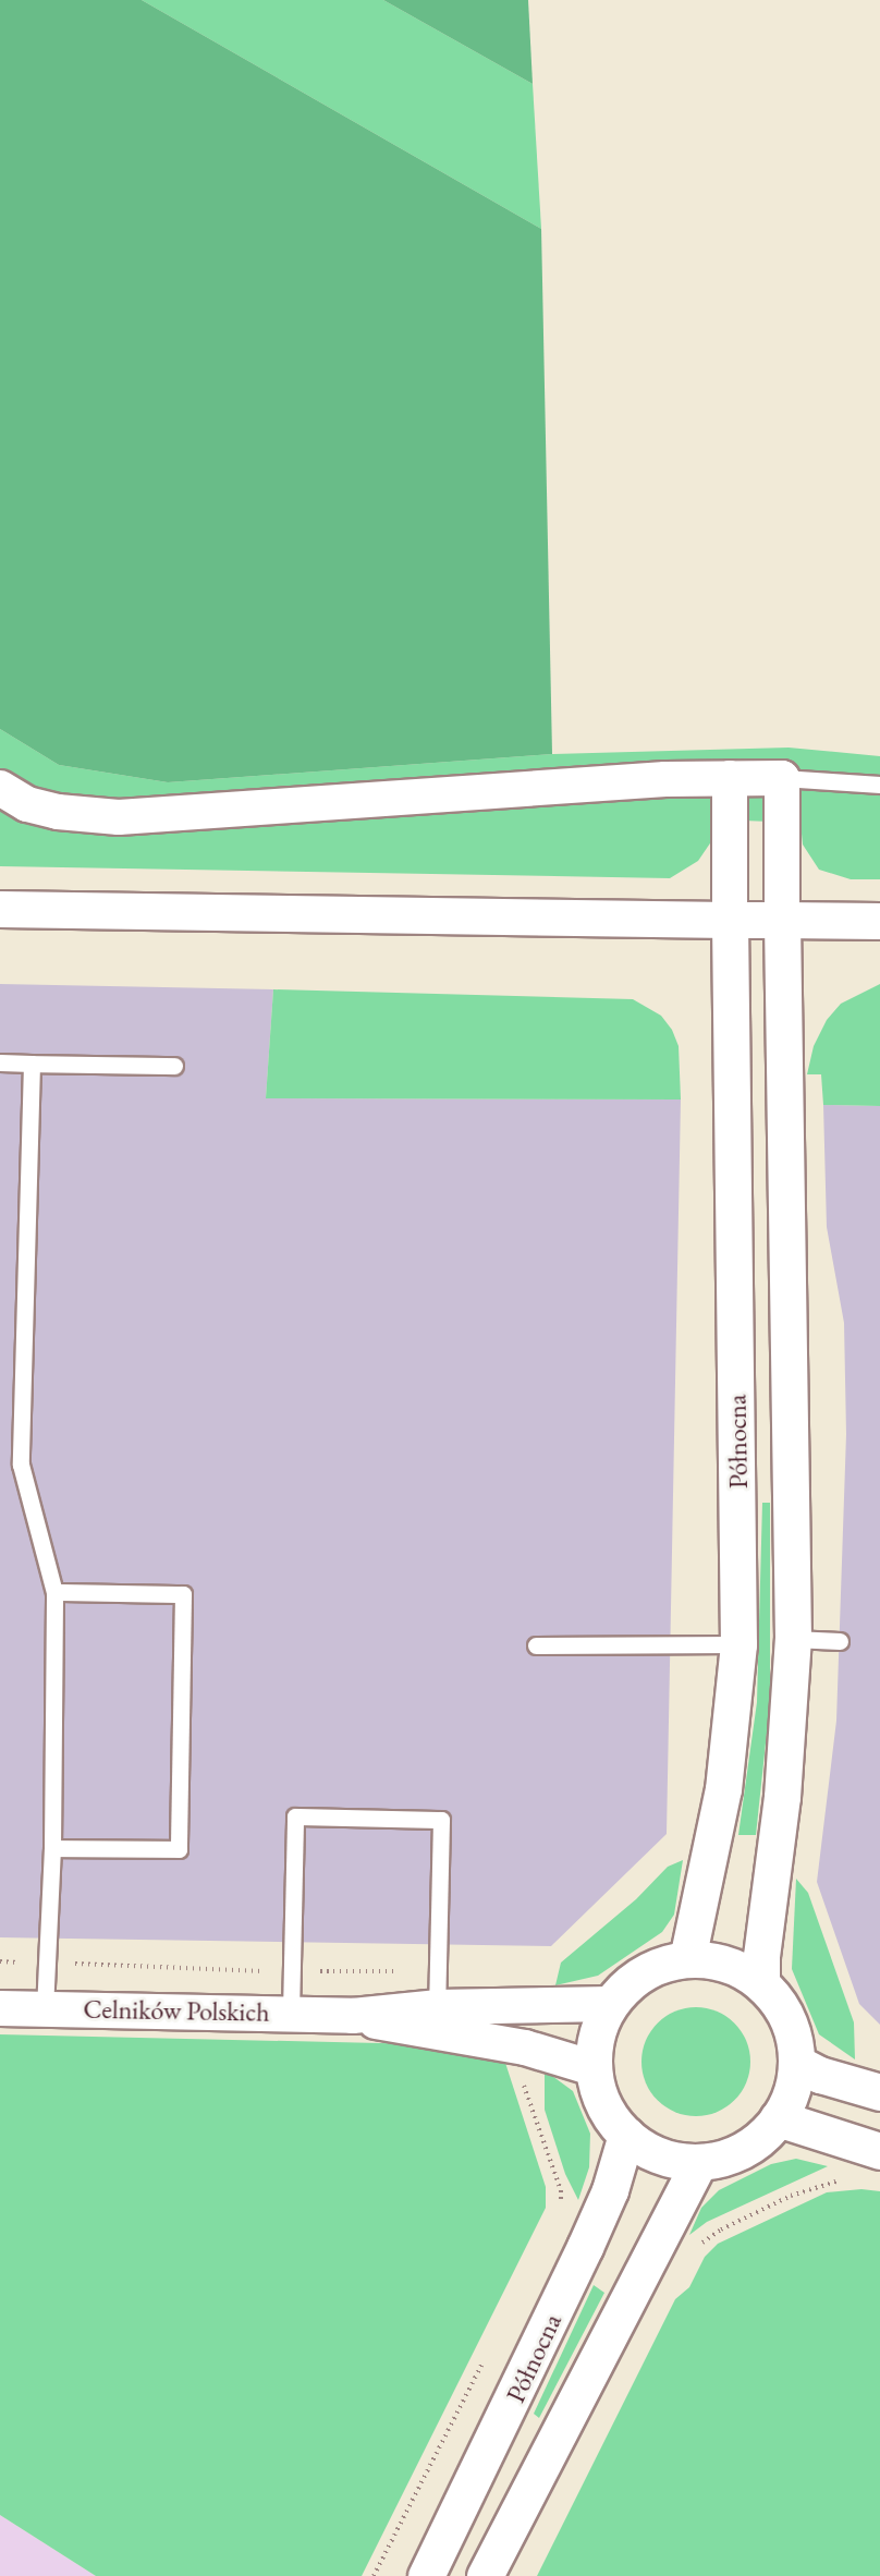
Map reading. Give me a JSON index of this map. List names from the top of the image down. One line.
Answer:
{"streets":{"main road":["Północna"],"street":["Celników Polskich"]},"crossings":[["Północna","Celników Polskich"]]}
